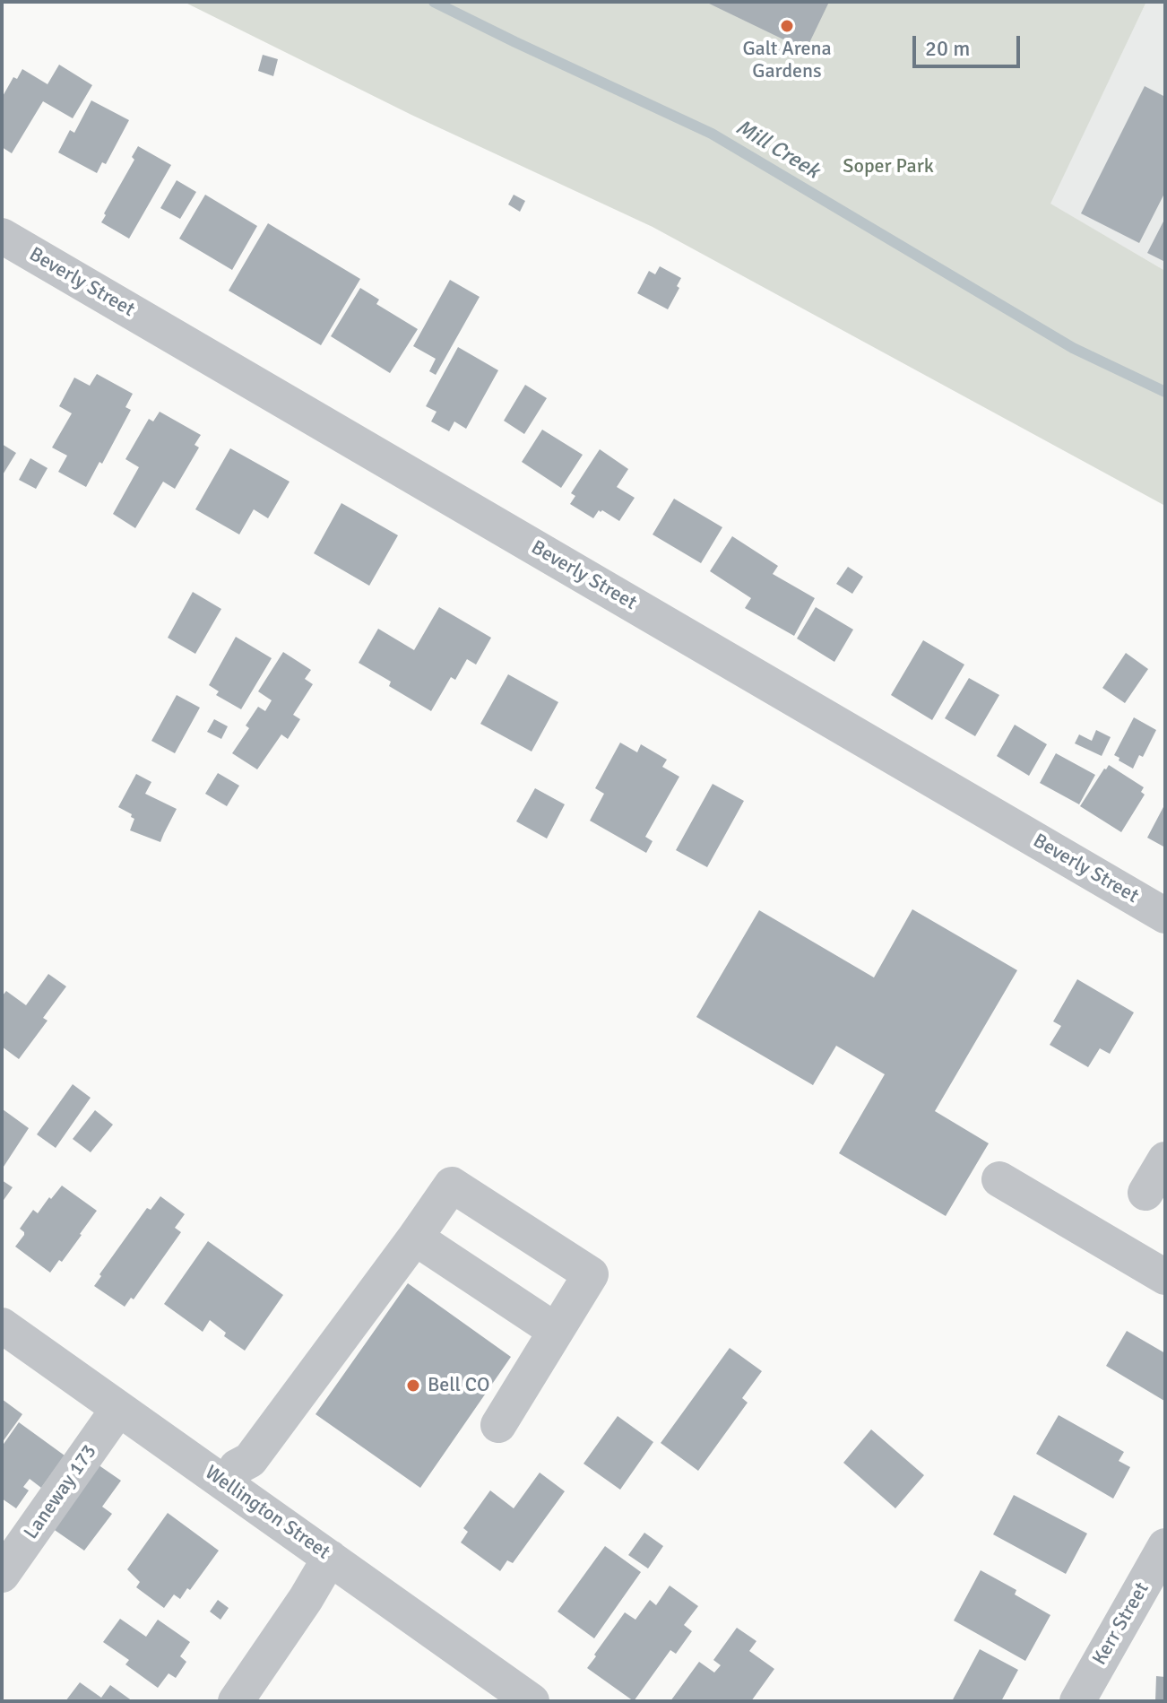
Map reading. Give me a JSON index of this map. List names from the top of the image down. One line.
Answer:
{"streets":{"street":["Beverly Street","Laneway 173","Wellington Street","Kerr Street"]},"crossings":[["Laneway 173","Wellington Street"]],"water":["Mill Creek"],"parks":["Soper Park"],"places":["Galt Arena Gardens","Bell CO"],"scale_bar":"20 m"}
